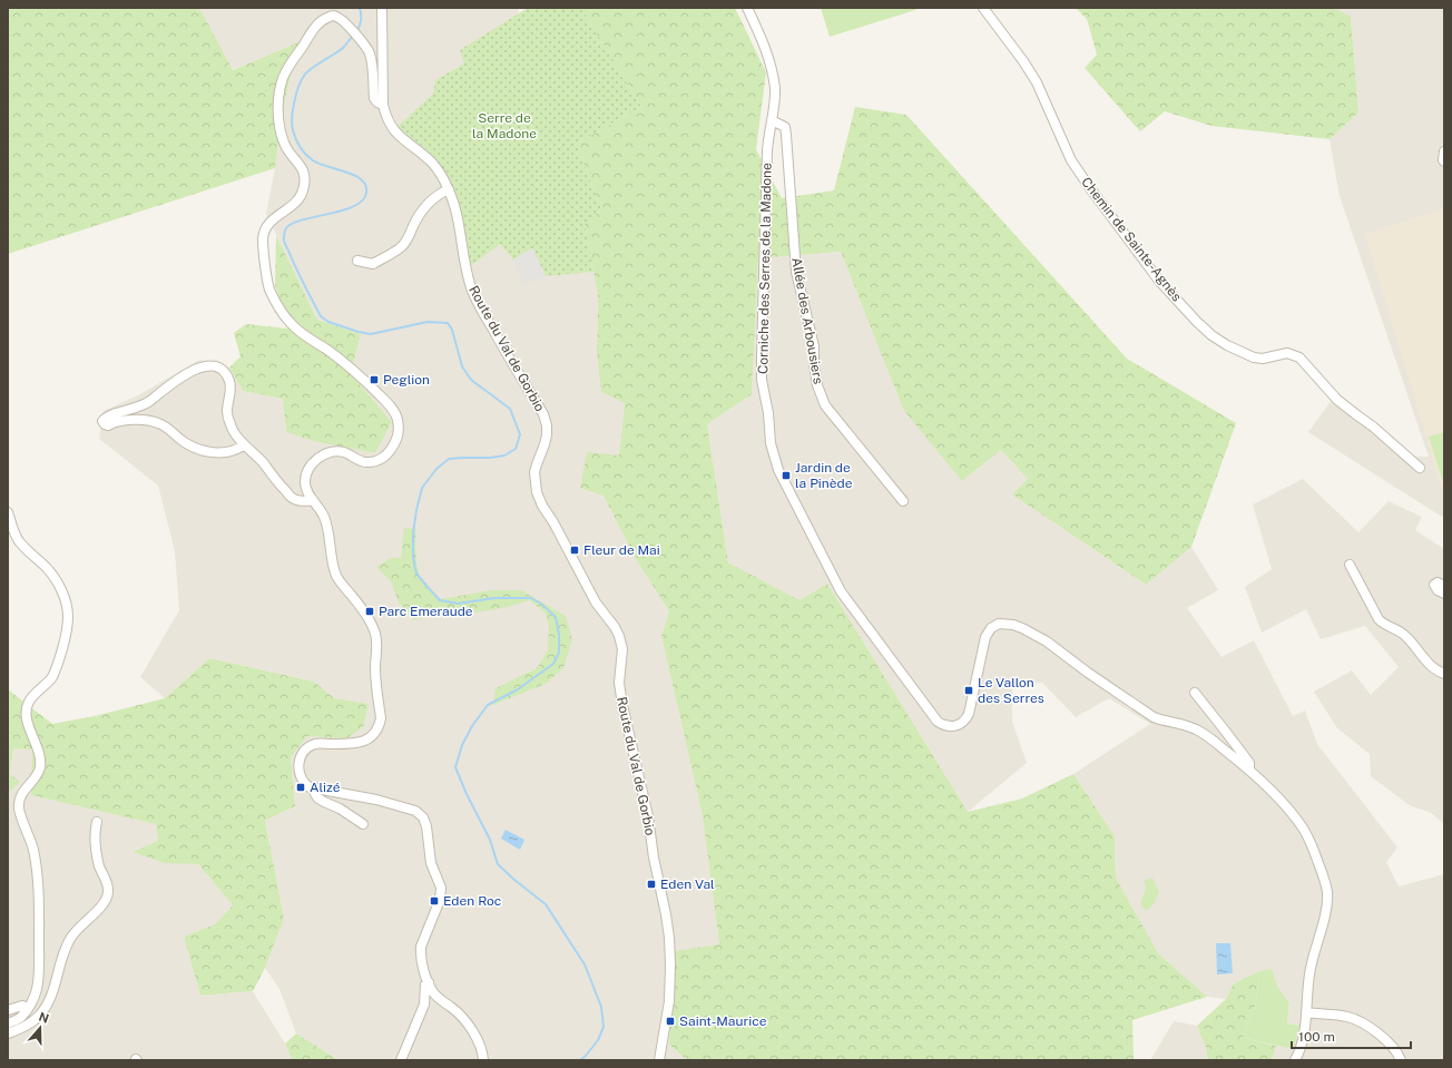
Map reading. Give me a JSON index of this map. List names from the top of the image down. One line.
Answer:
{"streets":{"street":["Chemin de Sainte-Agnès","Corniche des Serres de la Madone","Allée des Arbousiers","Route du Val de Gorbio"]},"crossings":[["Corniche des Serres de la Madone","Allée des Arbousiers"]],"parks":["Serre de la Madone"],"places":{"transit":["Peglion","Jardin de la Pinède","Fleur de Mai","Parc Emeraude","Le Vallon des Serres","Alizé","Eden Val","Eden Roc","Saint-Maurice"]},"scale_bar":"100 m","north":"top"}
